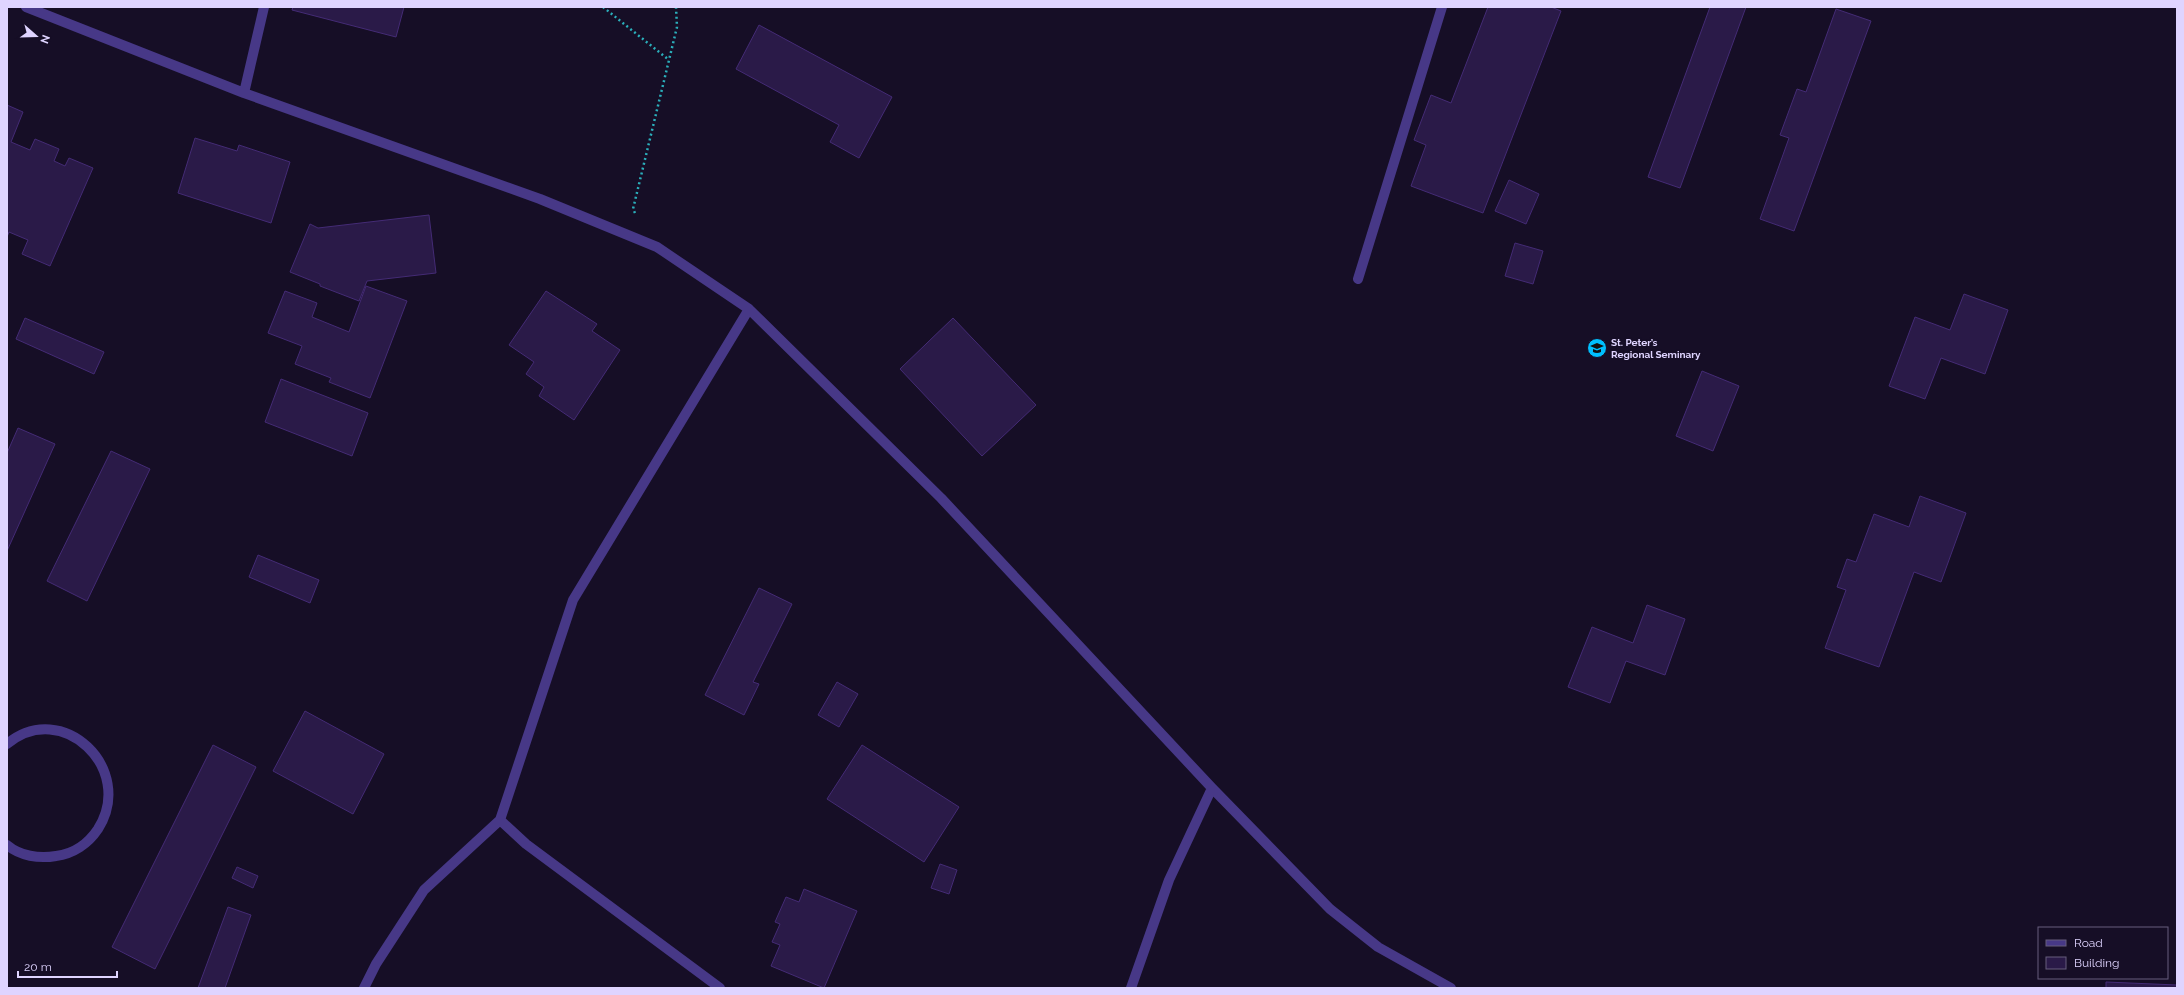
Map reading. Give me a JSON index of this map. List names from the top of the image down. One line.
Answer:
{"places":{"school or university":["St. Peter’s Regional Seminary"]},"legend":["Road","Building"],"scale_bar":"20 m","north":"right"}
